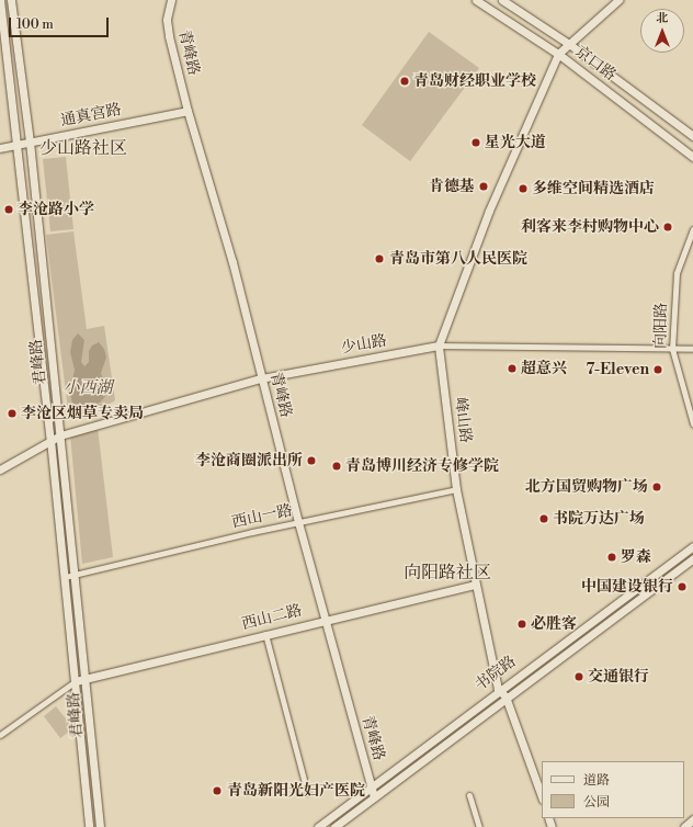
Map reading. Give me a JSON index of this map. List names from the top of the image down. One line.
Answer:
{"streets":{"main road":["青峰路","京口路","通真宫路","少山路","君峰路","峰山路","西山二路","书院路"],"street":["向阳路","西山一路"]},"crossings":[["青峰路","通真宫路"],["青峰路","少山路"],["青峰路","西山一路"],["青峰路","西山二路"],["青峰路","书院路"],["京口路","峰山路"],["通真宫路","君峰路"],["向阳路","少山路"],["少山路","君峰路"],["少山路","峰山路"],["君峰路","西山一路"],["君峰路","西山二路"],["峰山路","西山一路"],["峰山路","西山二路"],["峰山路","书院路"]],"districts":["少山路社区","向阳路社区"],"water":["小西湖"],"places":["青岛财经职业学校","星光大道","肯德基","多维空间精选酒店","李沧路小学","利客来李村购物中心","青岛市第八人民医院","超意兴","7-Eleven","李沧区烟草专卖局","李沧商圈派出所","青岛博川经济专修学院","北方国贸购物广场","书院万达广场","罗森","中国建设银行","必胜客","交通银行","青岛新阳光妇产医院"],"legend":["道路","公园"],"scale_bar":"100 m","north":"top"}
